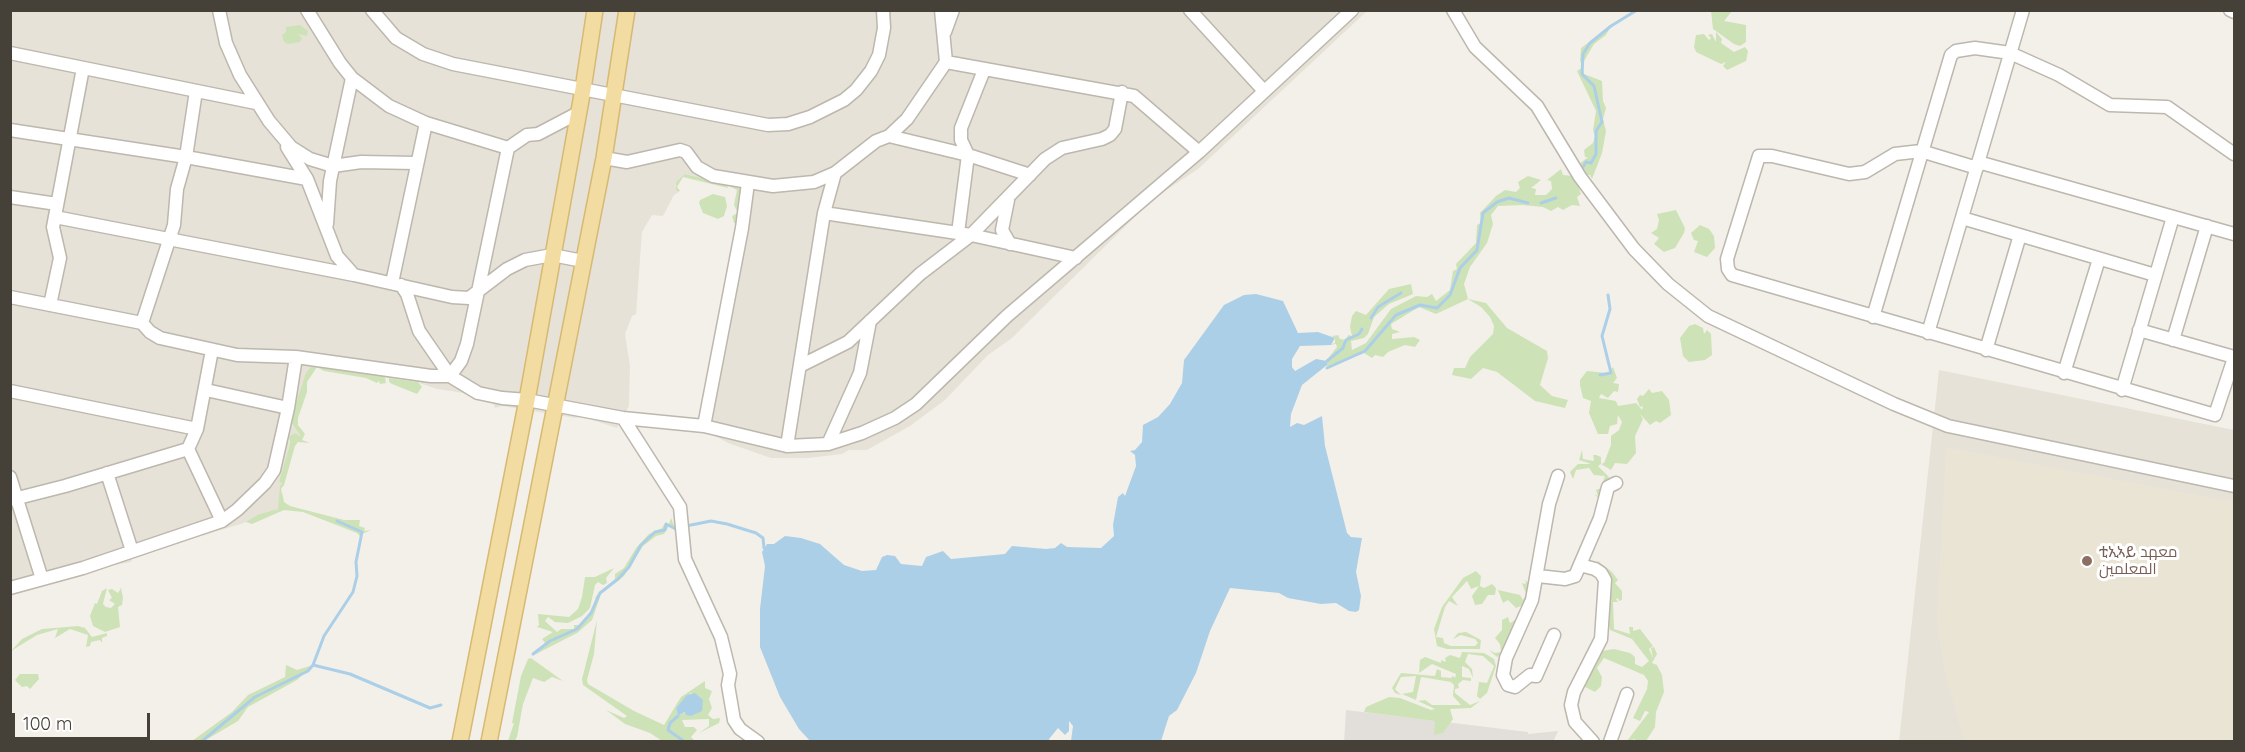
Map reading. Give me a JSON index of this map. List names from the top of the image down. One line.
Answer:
{"places":["ቲኢኣይ معهد المعلمين"],"scale_bar":"100 m"}
